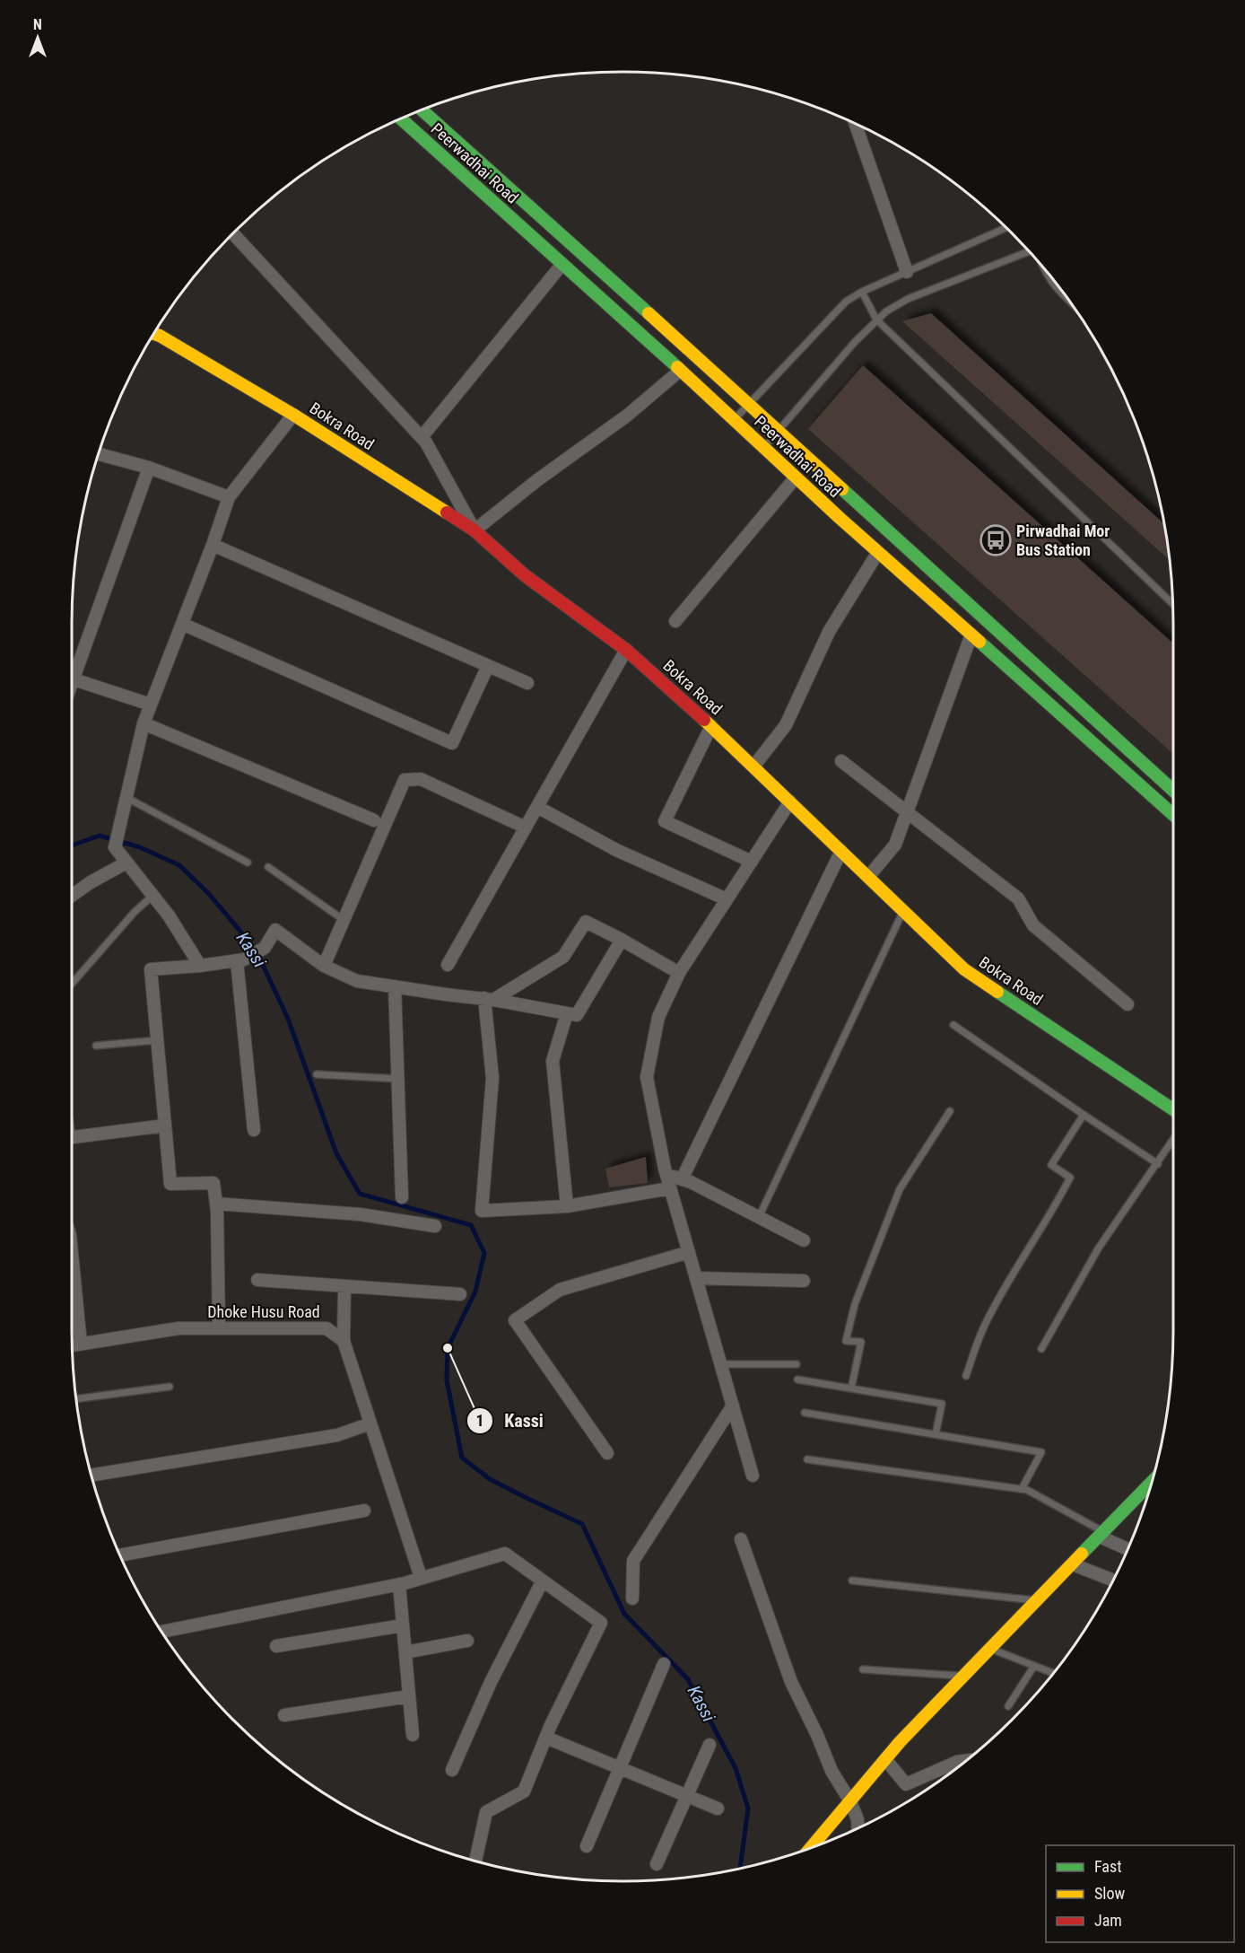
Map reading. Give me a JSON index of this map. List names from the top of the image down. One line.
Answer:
{"streets":{"main road":["Peerwadhai Road","Bokra Road"],"street":["Dhoke Husu Road"]},"water":["Kassi"],"places":{"bus stop":["Pirwadhai Mor Bus Station"],"other":["Kassi"]},"legend":["Fast","Slow","Jam"],"north":"top"}
